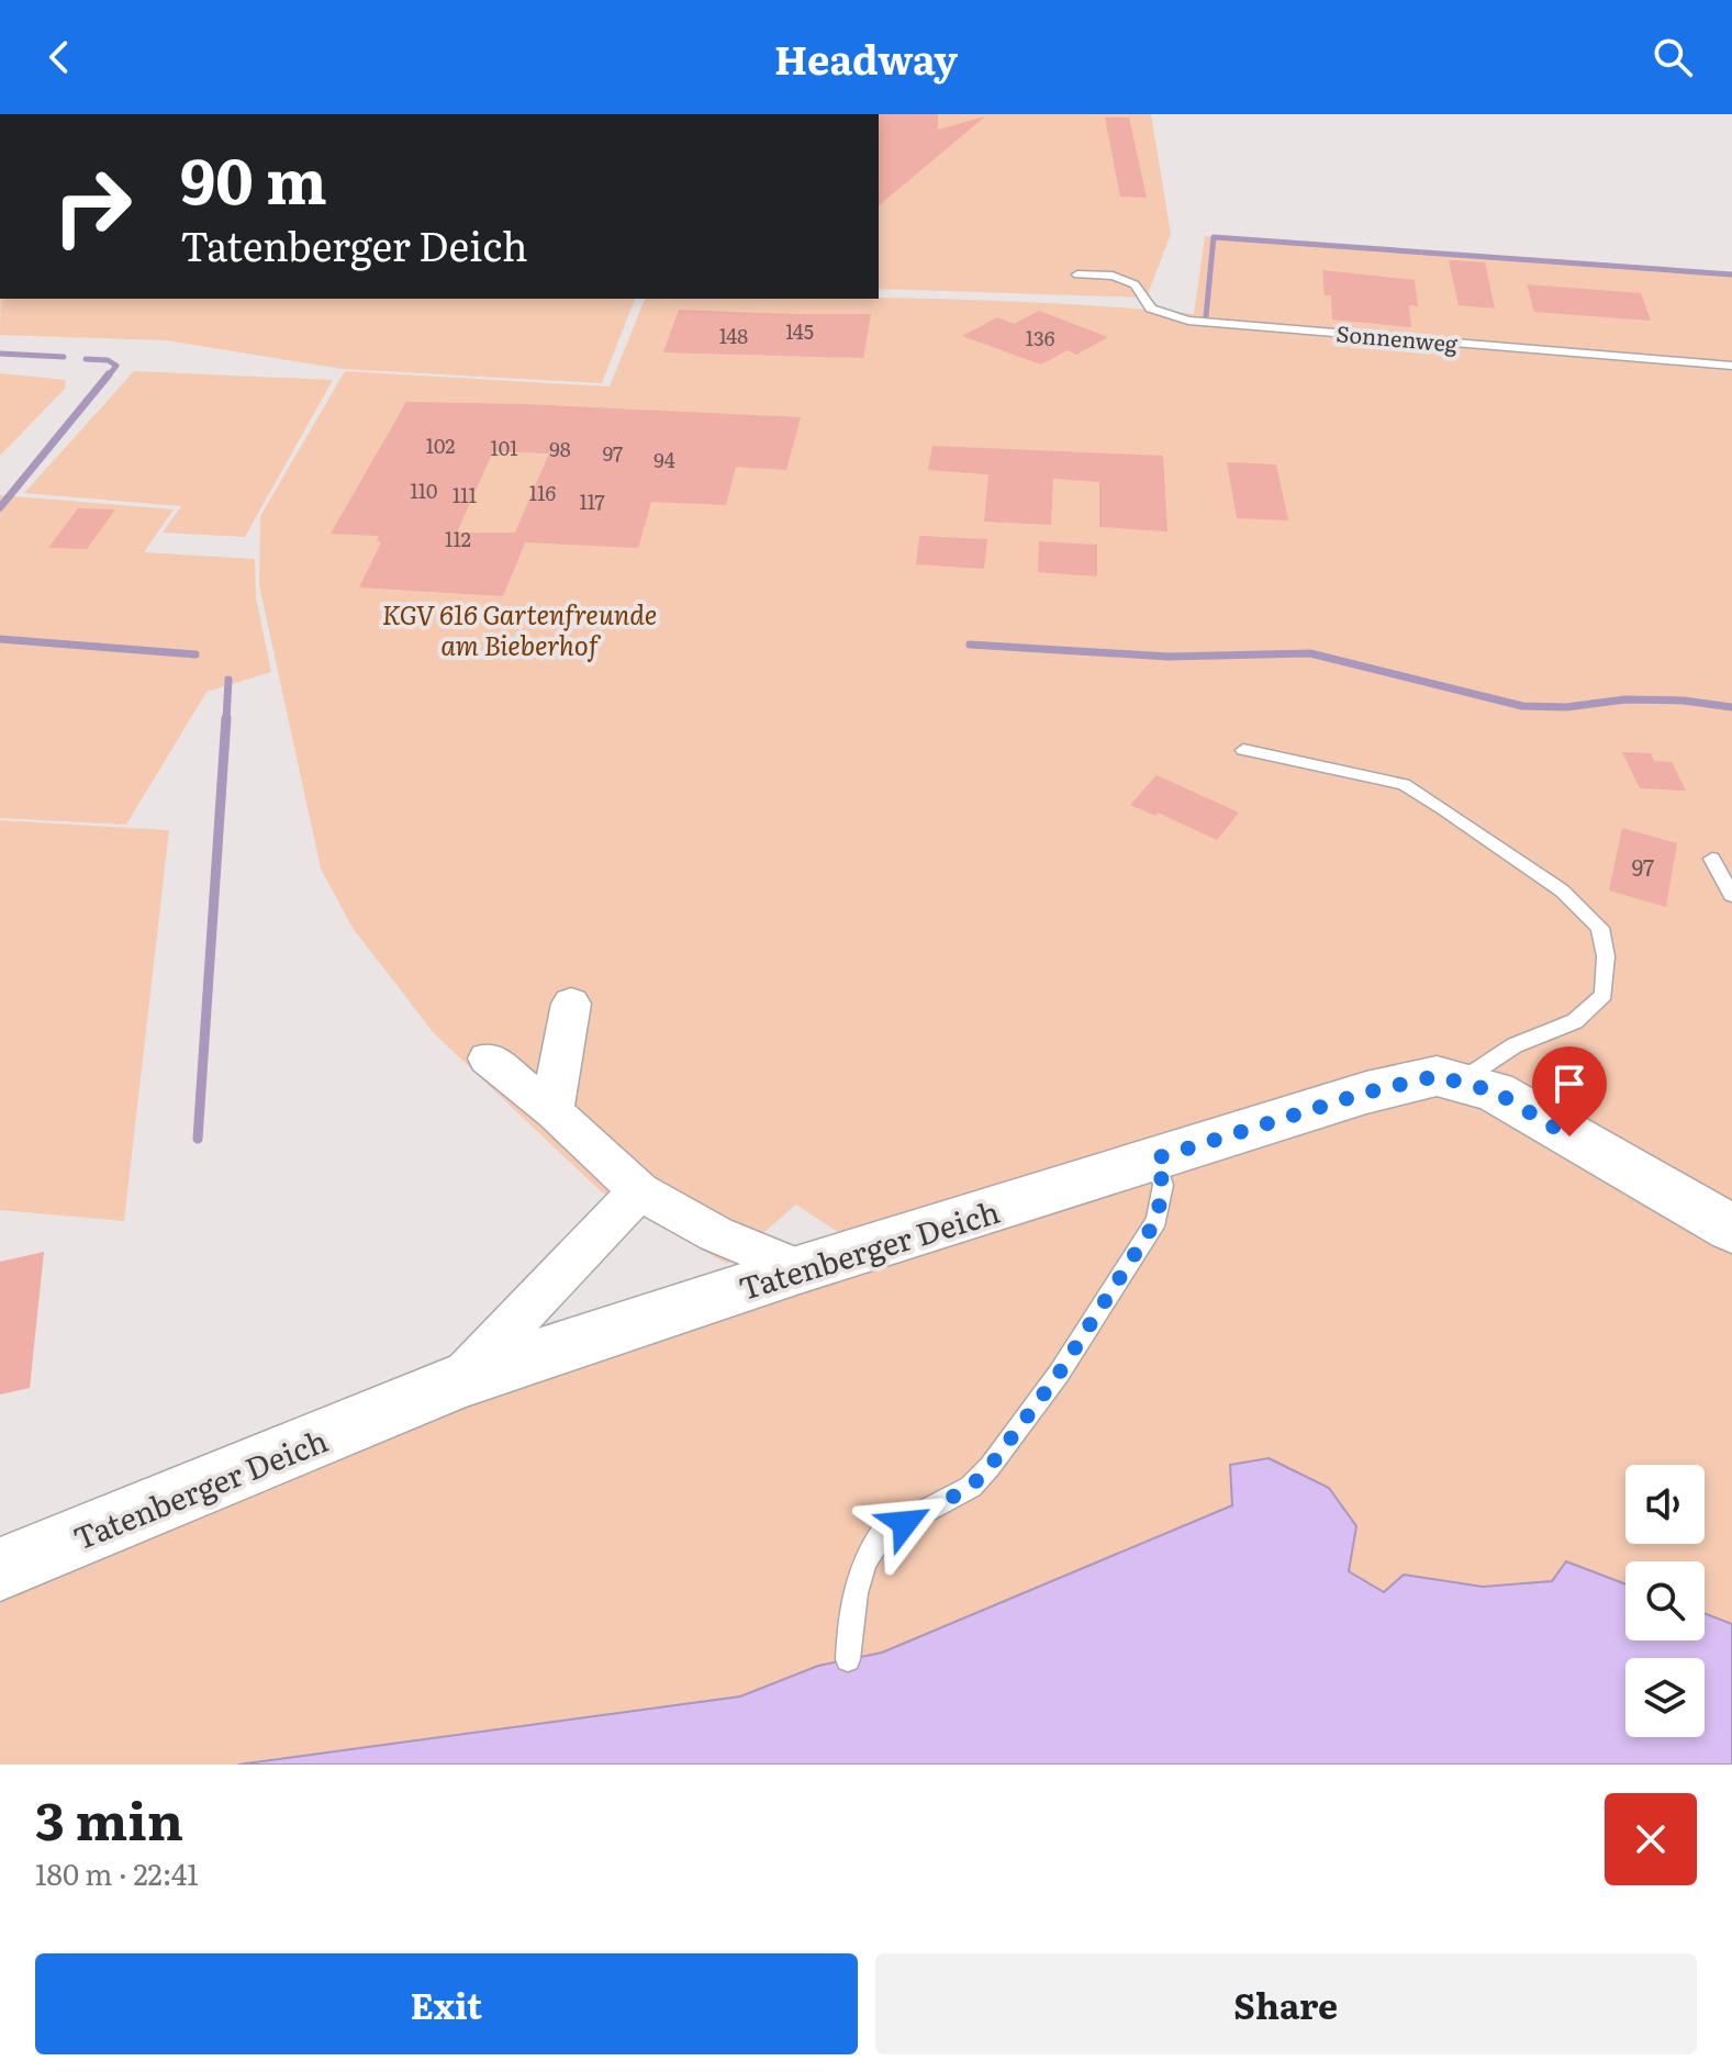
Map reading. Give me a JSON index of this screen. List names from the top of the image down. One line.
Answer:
{"streets":{"street":["Tatenberger Deich"],"lane":["Sonnenweg"]},"parks":["KGV 616 Gartenfreunde am Bieberhof"],"house_numbers":["145","148","136","102","101","98","97","94","110","116","111","117","112","97"],"page":{"header":"Headway","turn":["90 m","Tatenberger Deich"],"heading":["3 min","180 m · 22:41"],"buttons":["Exit","Share"]}}
